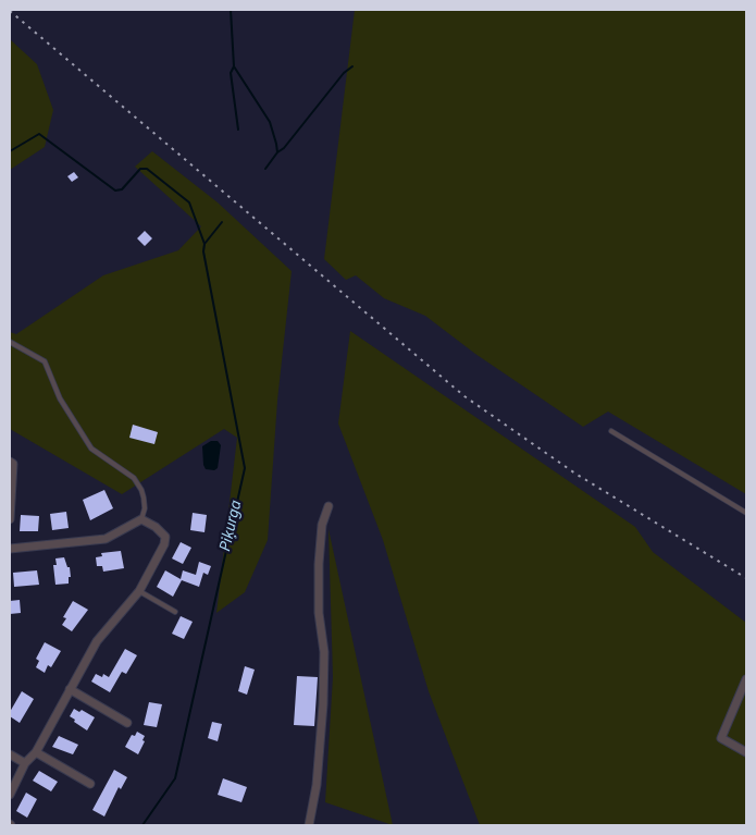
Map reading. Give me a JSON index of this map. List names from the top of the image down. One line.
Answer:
{"water":["Piķurga"]}
